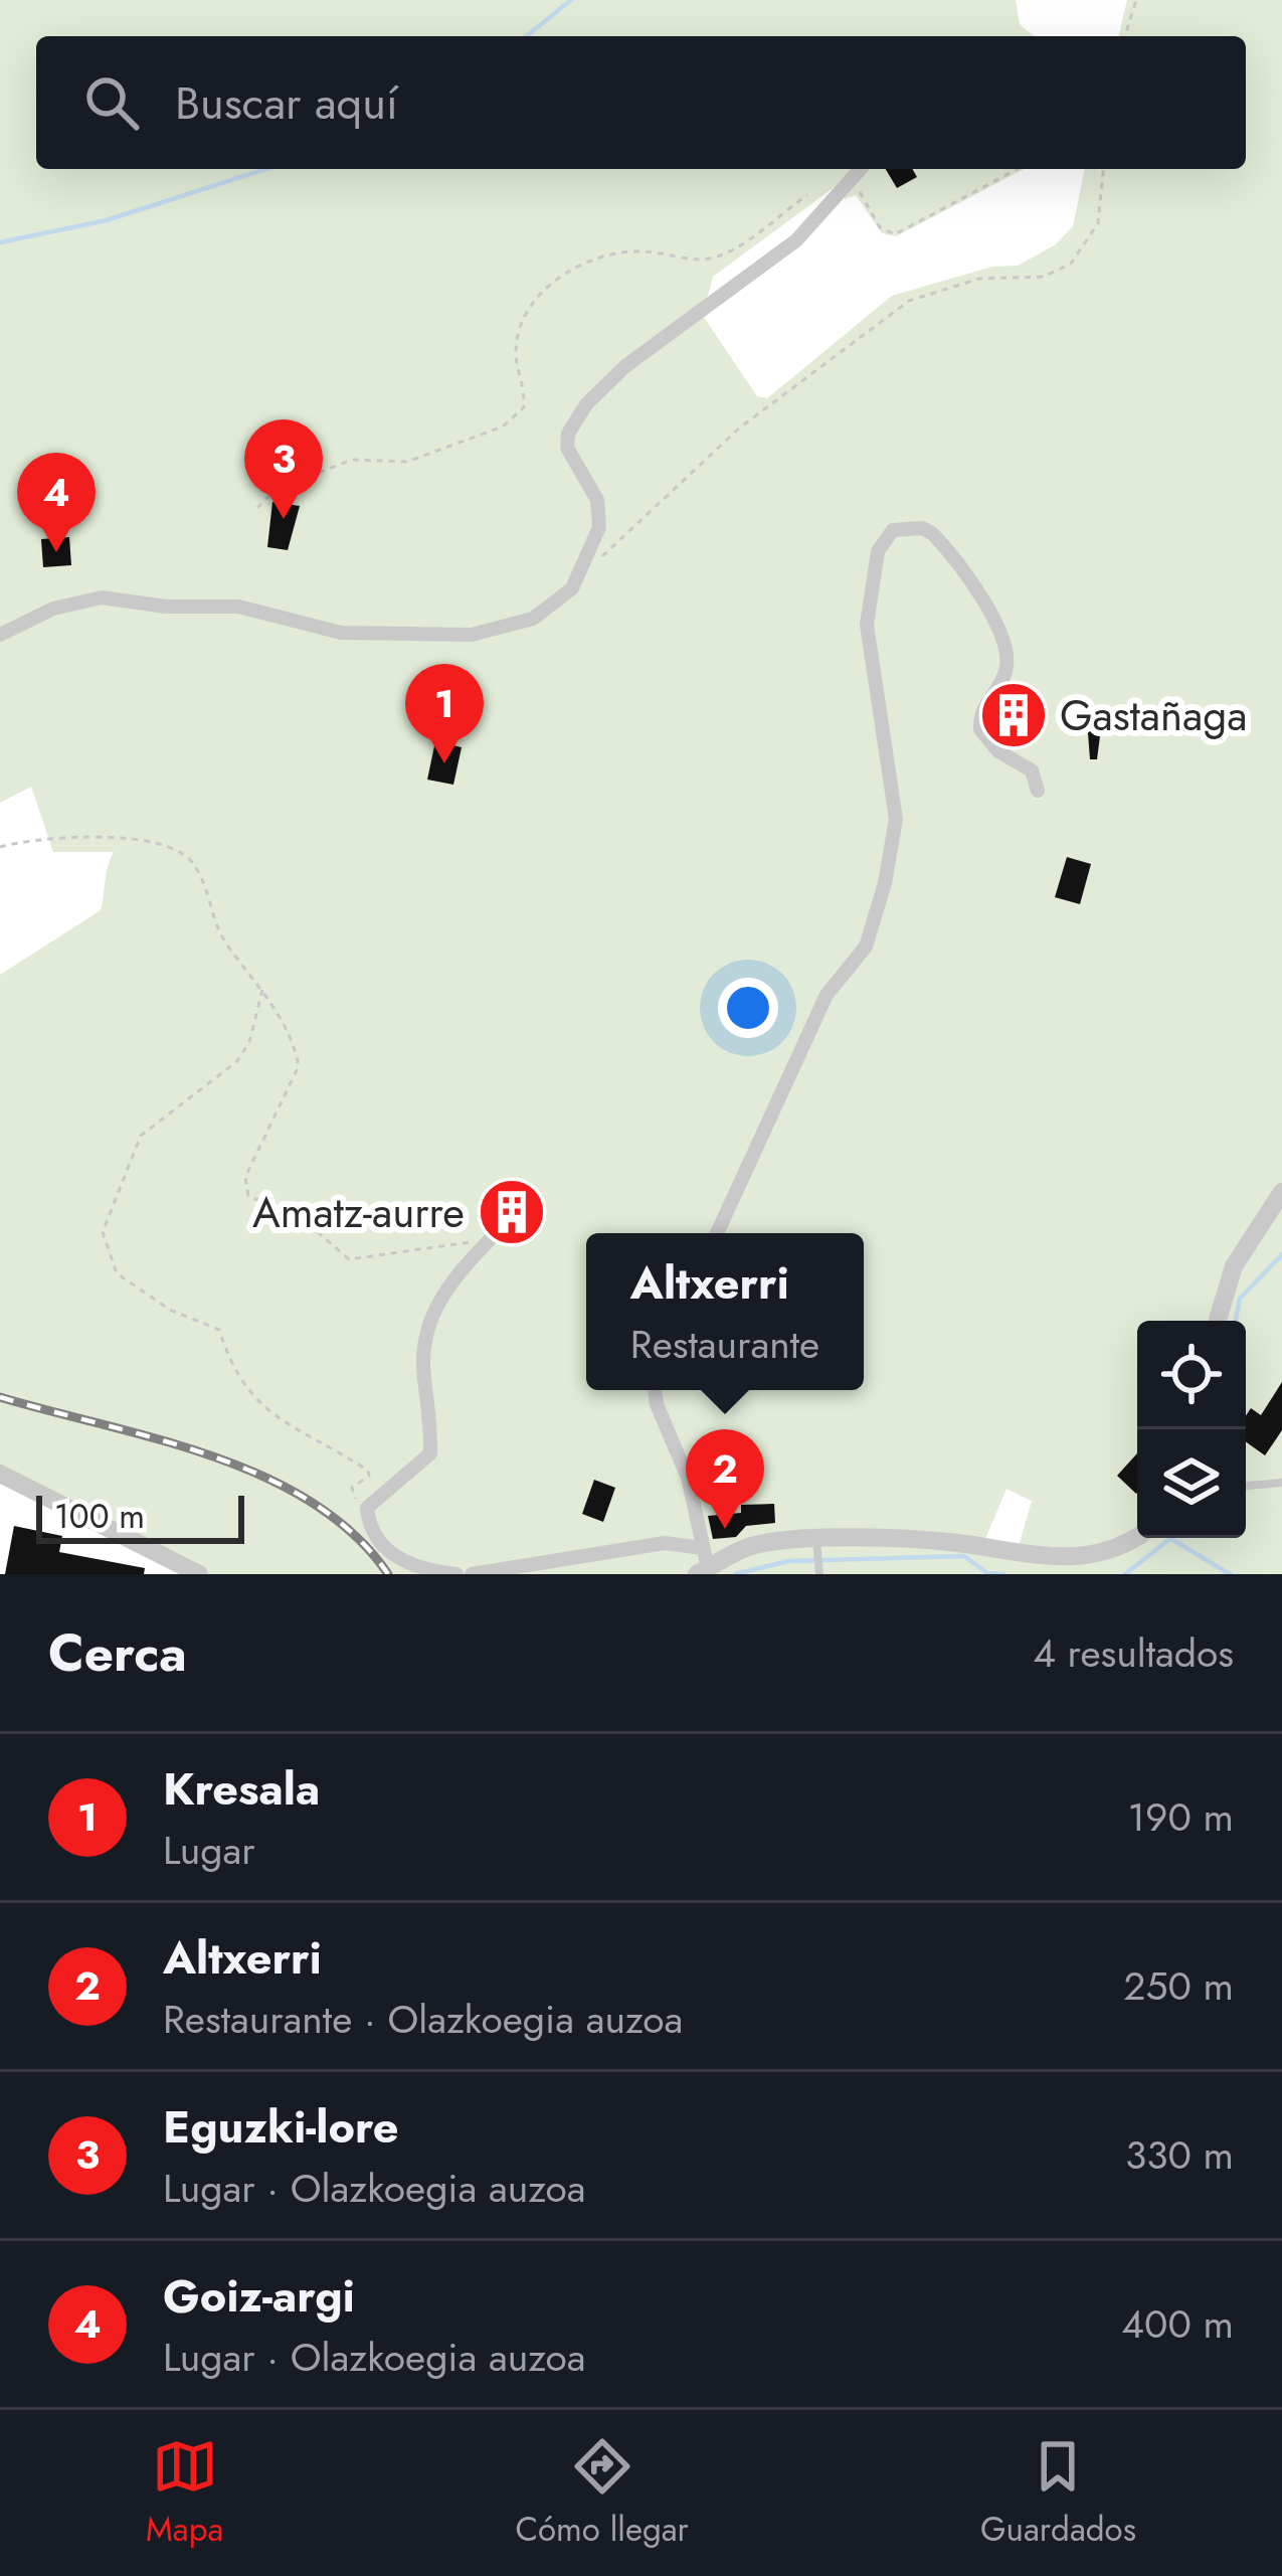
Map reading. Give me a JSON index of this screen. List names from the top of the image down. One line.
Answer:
{"places":{"building":["Gastañaga","Amatz-aurre"]},"scale_bar":"100 m","page":{"search":"Buscar aquí","pins":["3","4","1","2"],"popup":["Altxerri","Restaurante"],"scale":"100 m","heading":["Cerca","4 resultados"],"list":[{"mark":"1","name":"Kresala","note":"Lugar","value":"190 m"},{"mark":"2","name":"Altxerri","note":"Restaurante · Olazkoegia auzoa","value":"250 m"},{"mark":"3","name":"Eguzki-lore","note":"Lugar · Olazkoegia auzoa","value":"330 m"},{"mark":"4","name":"Goiz-argi","note":"Lugar · Olazkoegia auzoa","value":"400 m"}],"nav":["Mapa","Cómo llegar","Guardados"]}}
